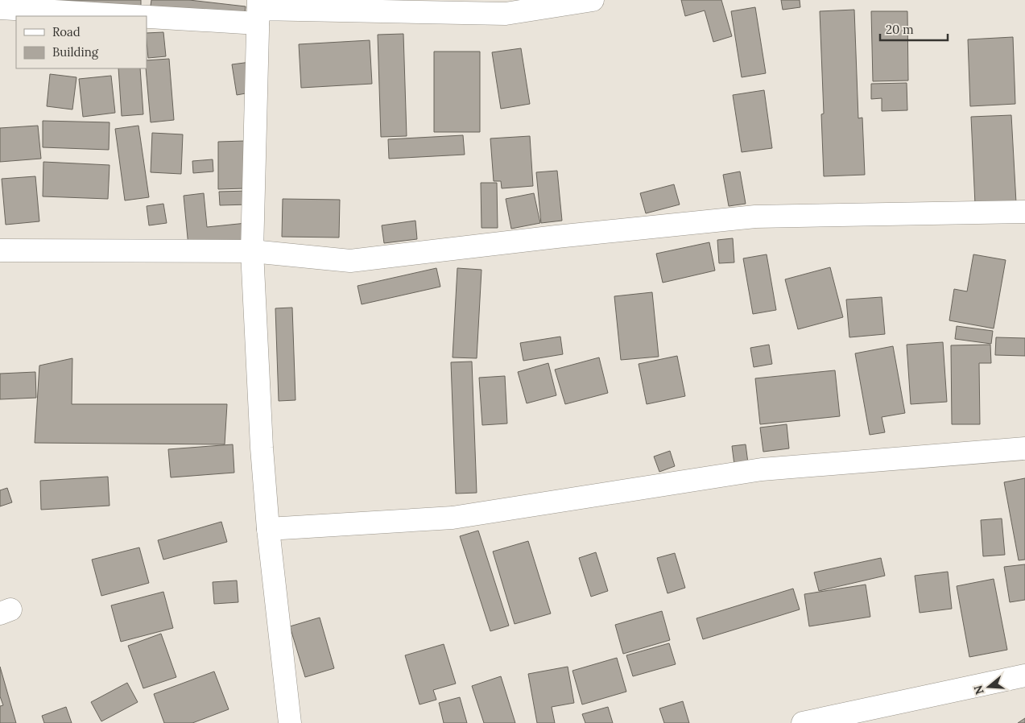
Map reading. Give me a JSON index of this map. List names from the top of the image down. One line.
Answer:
{"legend":["Road","Building"],"scale_bar":"20 m","north":"left"}
